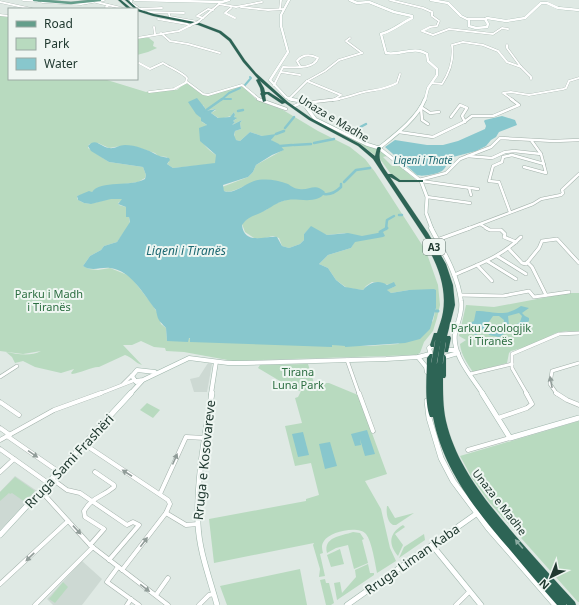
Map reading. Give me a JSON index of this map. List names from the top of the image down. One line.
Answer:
{"streets":{"highway":["Unaza e Madhe","A3"],"street":["Rruga e Kosovareve","Rruga Sami Frashëri","Rruga Liman Kaba"]},"water":["Liqeni i Thatë","Liqeni i Tiranës"],"parks":["Parku i Madh i Tiranës","Parku Zoologjik i Tiranës","Tirana Luna Park"],"legend":["Road","Park","Water"],"north":"bottom left"}
